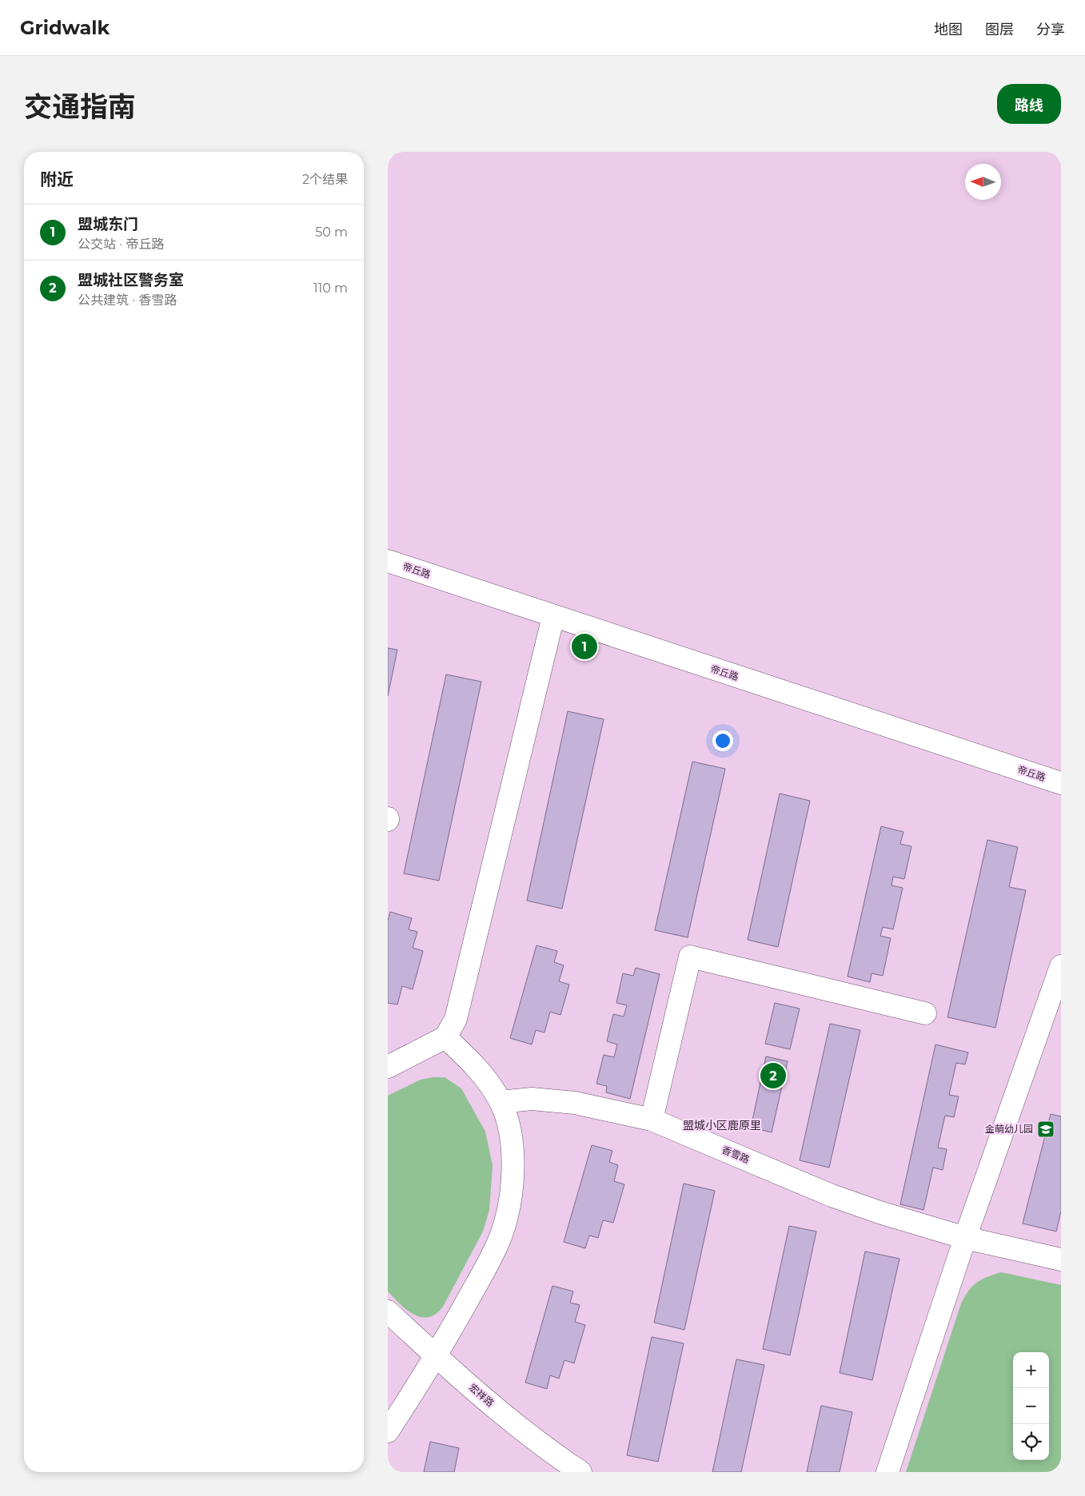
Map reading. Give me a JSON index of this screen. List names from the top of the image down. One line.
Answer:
{"streets":{"street":["帝丘路","香雪路","宏祥路"]},"districts":["盟城小区鹿原里"],"places":{"school or university":["金萌幼儿园"]},"north":"left","page":{"header":"Gridwalk","nav":["地图","图层","分享"],"title":"交通指南","buttons":"路线","heading":["附近","2个结果"],"list":[{"mark":"1","name":"盟城东门","note":"公交站 · 帝丘路","value":"50 m"},{"mark":"2","name":"盟城社区警务室","note":"公共建筑 · 香雪路","value":"110 m"}],"pins":["1","2"],"map_buttons":["+","−"]}}
